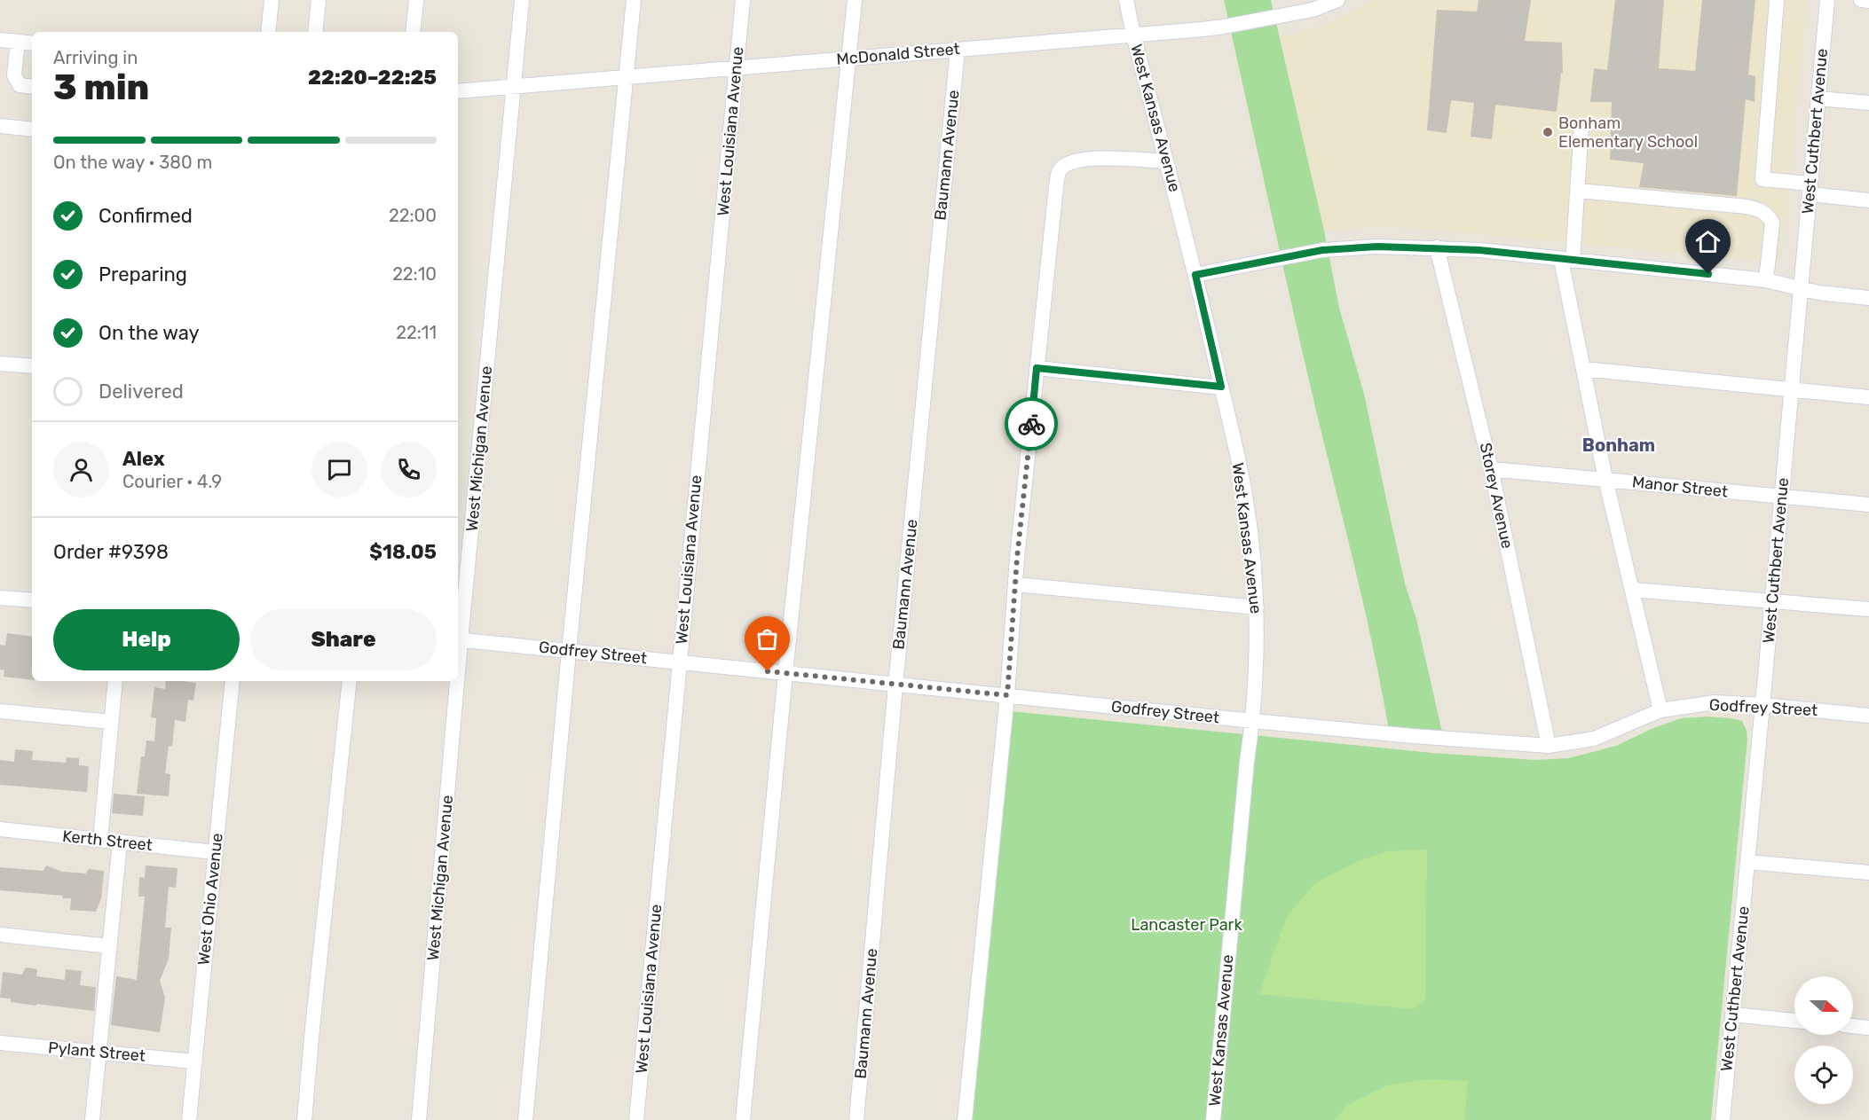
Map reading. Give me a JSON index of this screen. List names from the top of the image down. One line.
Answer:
{"streets":{"street":["McDonald Street","West Kansas Avenue","West Louisiana Avenue","West Cuthbert Avenue","Baumann Avenue","West Michigan Avenue","Manor Street","Storey Avenue","Godfrey Street","Kerth Street","West Ohio Avenue","Pylant Street"]},"crossings":[["McDonald Street","West Kansas Avenue"],["McDonald Street","West Louisiana Avenue"],["McDonald Street","Baumann Avenue"],["McDonald Street","West Michigan Avenue"],["West Kansas Avenue","Godfrey Street"],["West Louisiana Avenue","Godfrey Street"],["West Cuthbert Avenue","Manor Street"],["West Cuthbert Avenue","Godfrey Street"],["Baumann Avenue","Godfrey Street"],["West Michigan Avenue","Godfrey Street"],["Manor Street","Storey Avenue"],["Storey Avenue","Godfrey Street"],["Kerth Street","West Ohio Avenue"],["West Ohio Avenue","Pylant Street"]],"districts":["Bonham"],"parks":["Lancaster Park"],"places":["Bonham Elementary School"],"north":"right","page":{"heading":["3 min","Arriving in","22:20–22:25"],"panel":["Alex","Courier · 4.9","Order #9398","$18.05"],"bar":"On the way · 380 m","list":[["Confirmed","22:00"],["Preparing","22:10"],["On the way","22:11"],"Delivered"],"buttons":["Help","Share"]}}
